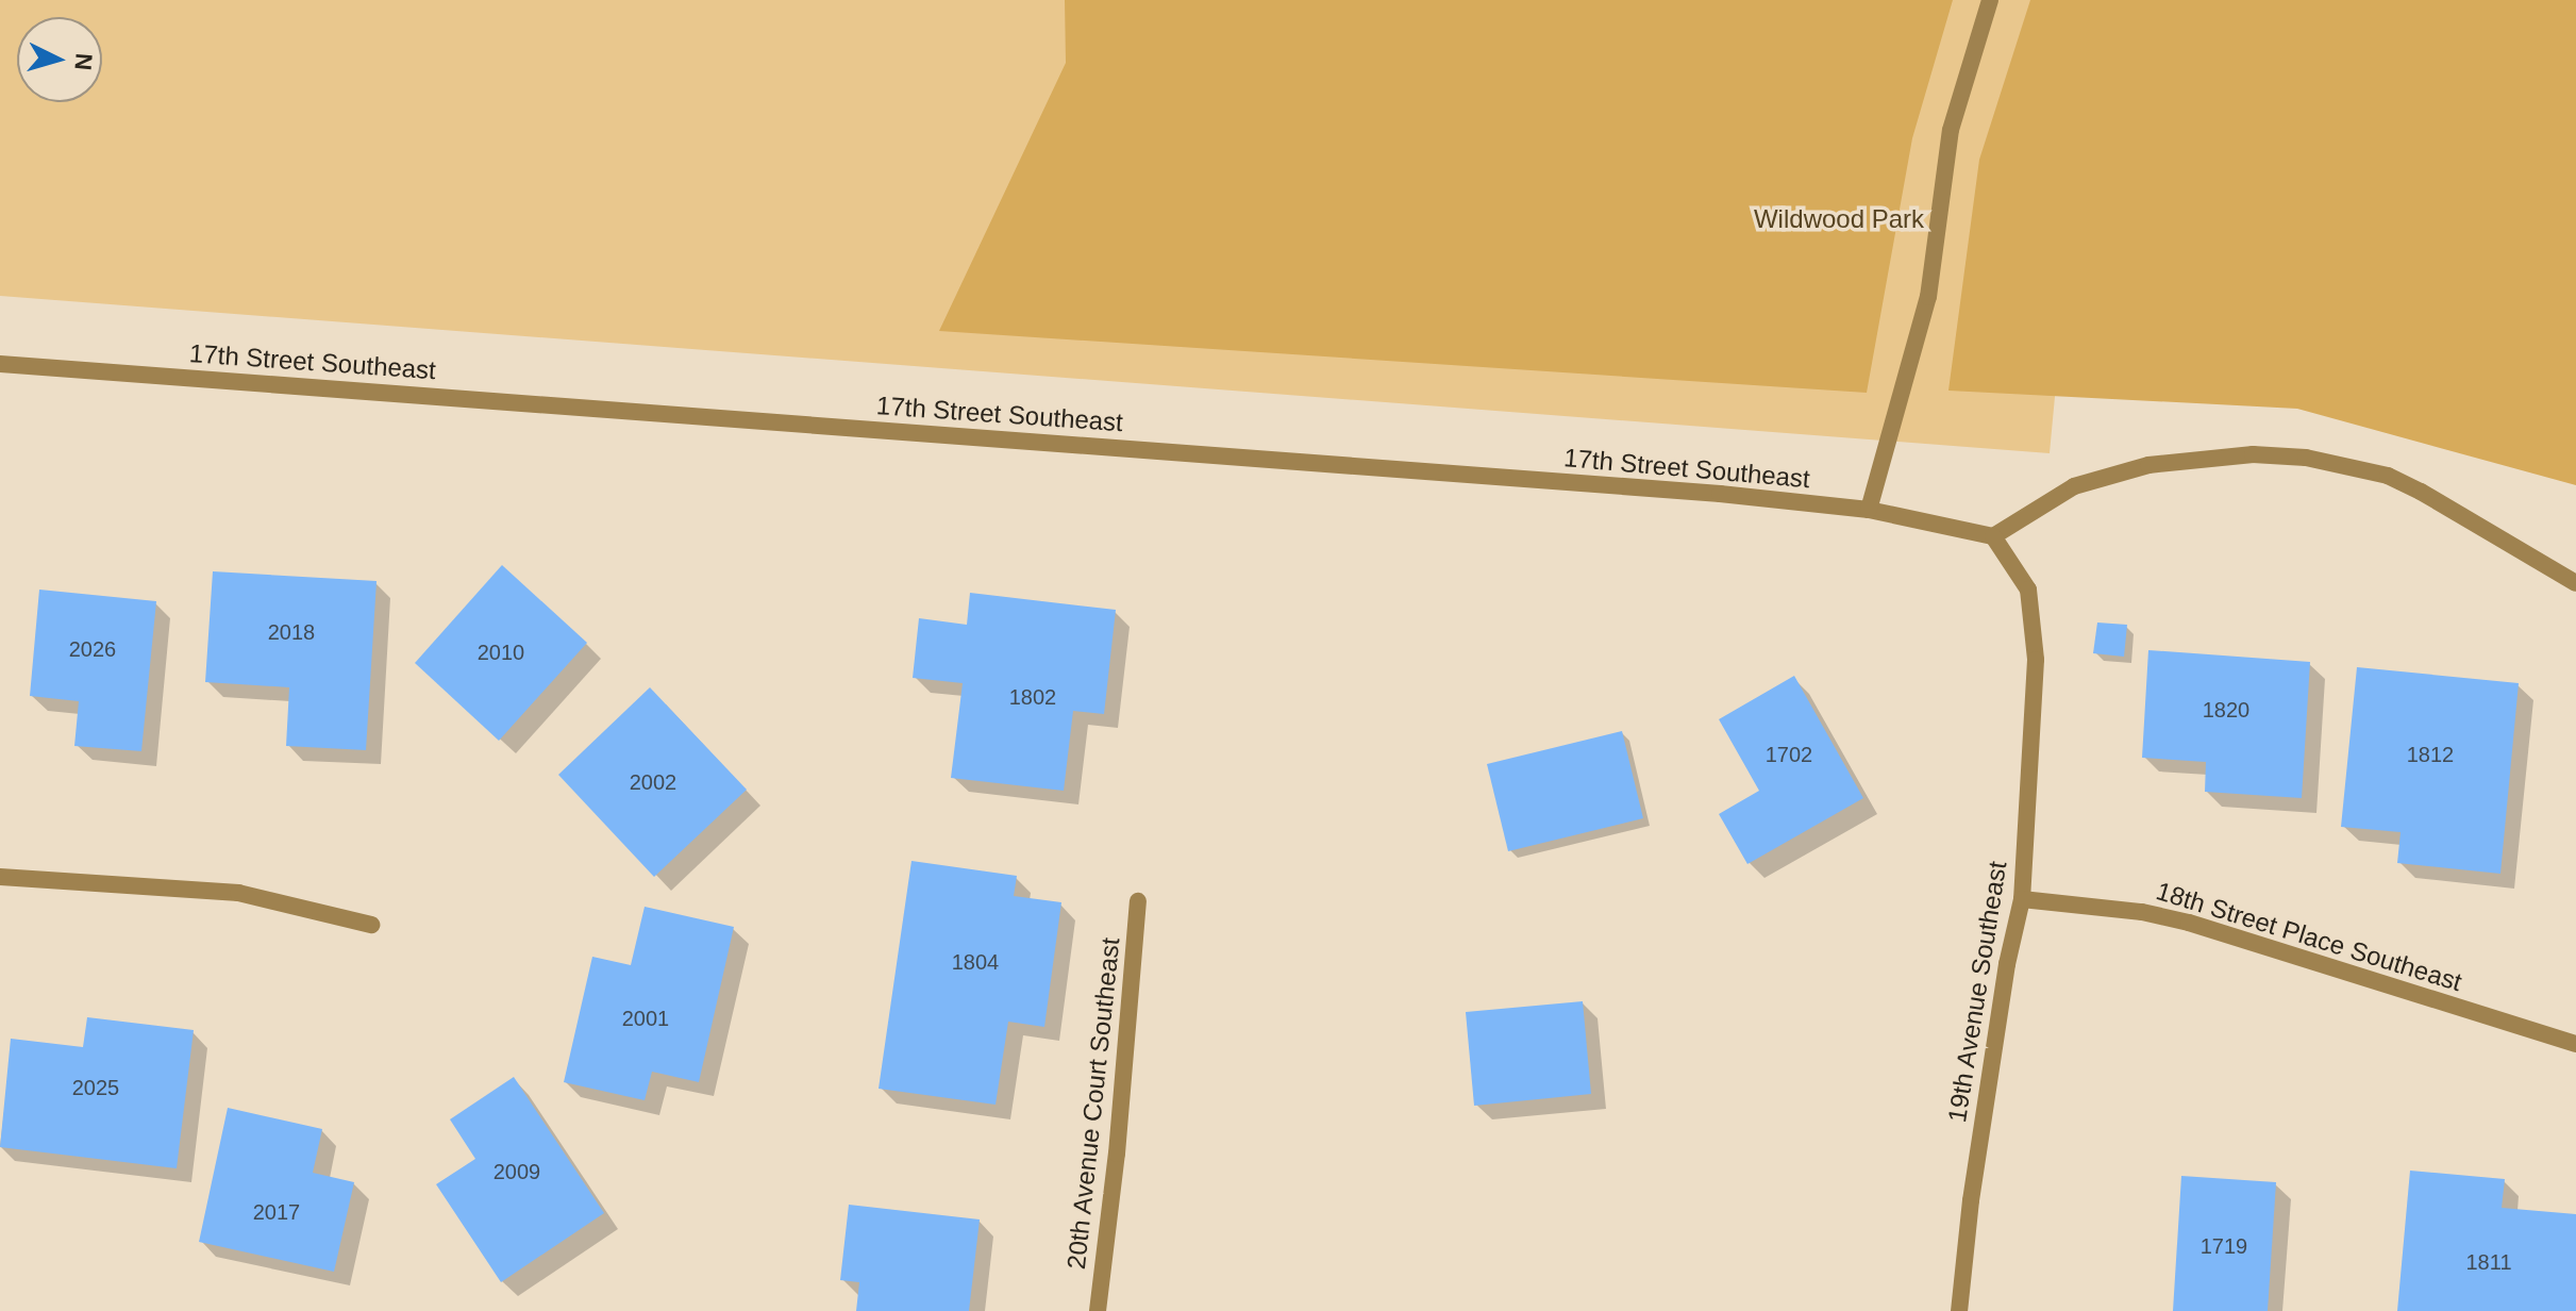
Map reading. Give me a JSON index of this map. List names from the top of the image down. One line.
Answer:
{"streets":{"street":["17th Street Southeast","18th Street Place Southeast","19th Avenue Southeast","20th Avenue Court Southeast"]},"crossings":[["17th Street Southeast","19th Avenue Southeast"],["18th Street Place Southeast","19th Avenue Southeast"]],"parks":["Wildwood Park"],"house_numbers":["2018","2026","2010","1802","1820","1702","1812","2002","1804","2001","2025","2009","2017","1719","1811"],"north":"right"}
